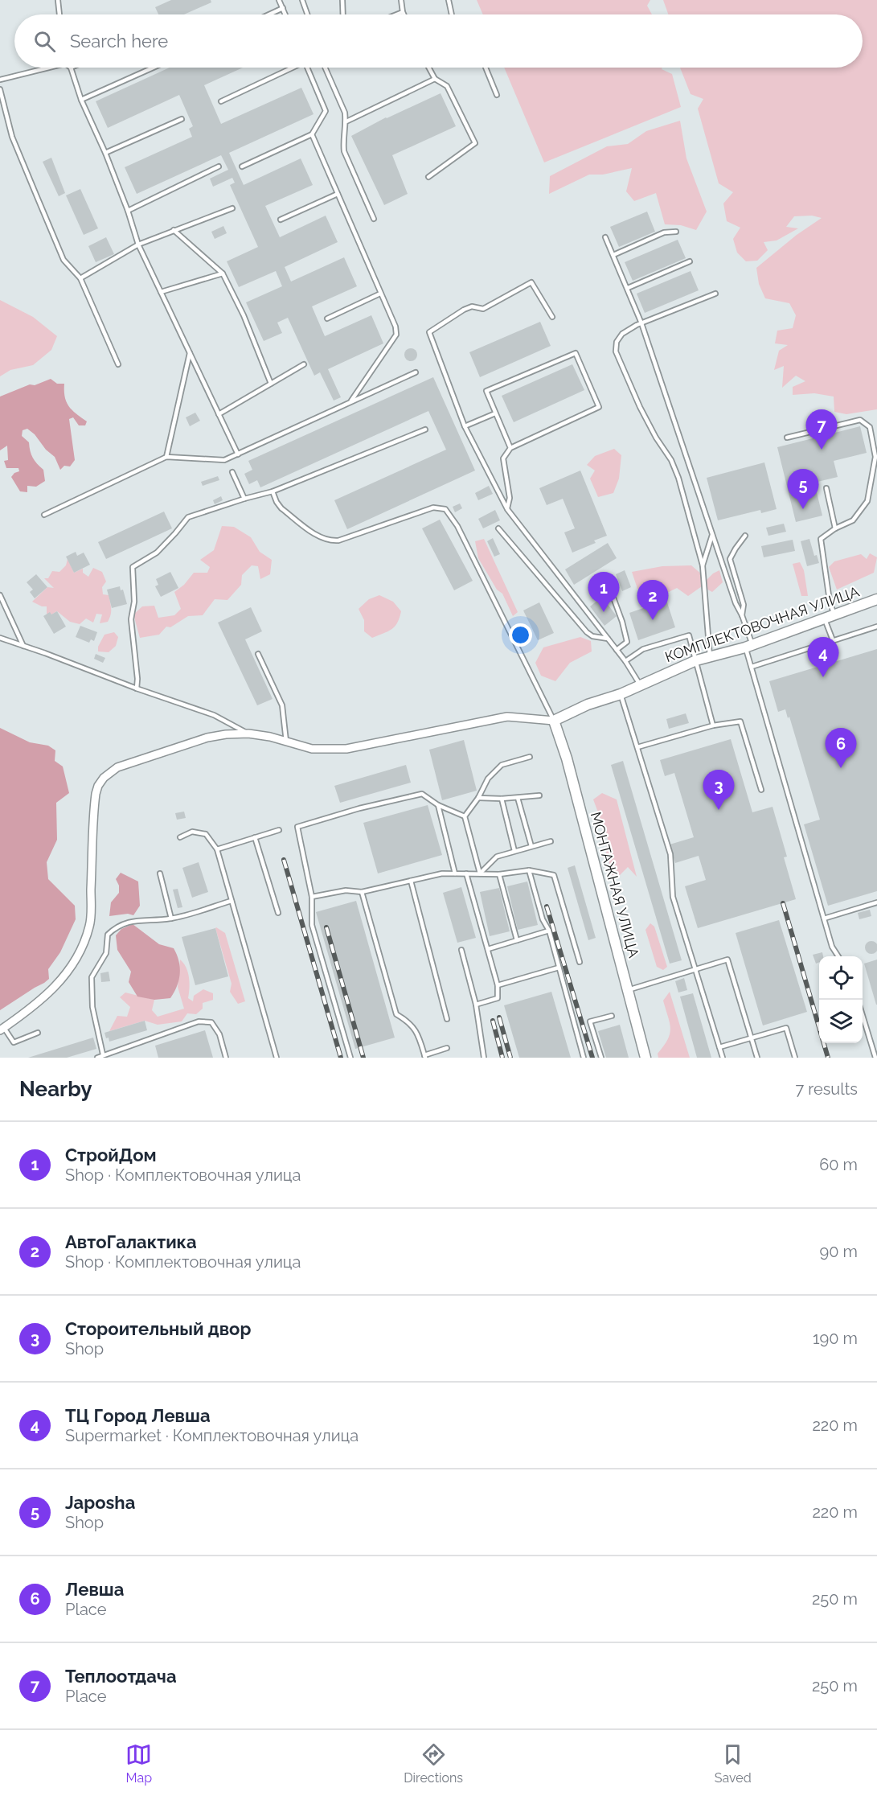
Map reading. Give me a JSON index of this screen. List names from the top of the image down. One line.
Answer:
{"streets":{"street":["КОМПЛЕКТОВОЧНАЯ УЛИЦА","МОНТАЖНАЯ УЛИЦА"]},"crossings":[["КОМПЛЕКТОВОЧНАЯ УЛИЦА","МОНТАЖНАЯ УЛИЦА"]],"page":{"search":"Search here","pins":["7","5","1","2","4","6","3"],"heading":["Nearby","7 results"],"list":[{"mark":"1","name":"СтройДом","note":"Shop · Комплектовочная улица","value":"60 m"},{"mark":"2","name":"АвтоГалактика","note":"Shop · Комплектовочная улица","value":"90 m"},{"mark":"3","name":"Стороительный двор","note":"Shop","value":"190 m"},{"mark":"4","name":"ТЦ Город Левша","note":"Supermarket · Комплектовочная улица","value":"220 m"},{"mark":"5","name":"Japosha","note":"Shop","value":"220 m"},{"mark":"6","name":"Левша","note":"Place","value":"250 m"},{"mark":"7","name":"Теплоотдача","note":"Place","value":"250 m"}],"nav":["Map","Directions","Saved"]}}
